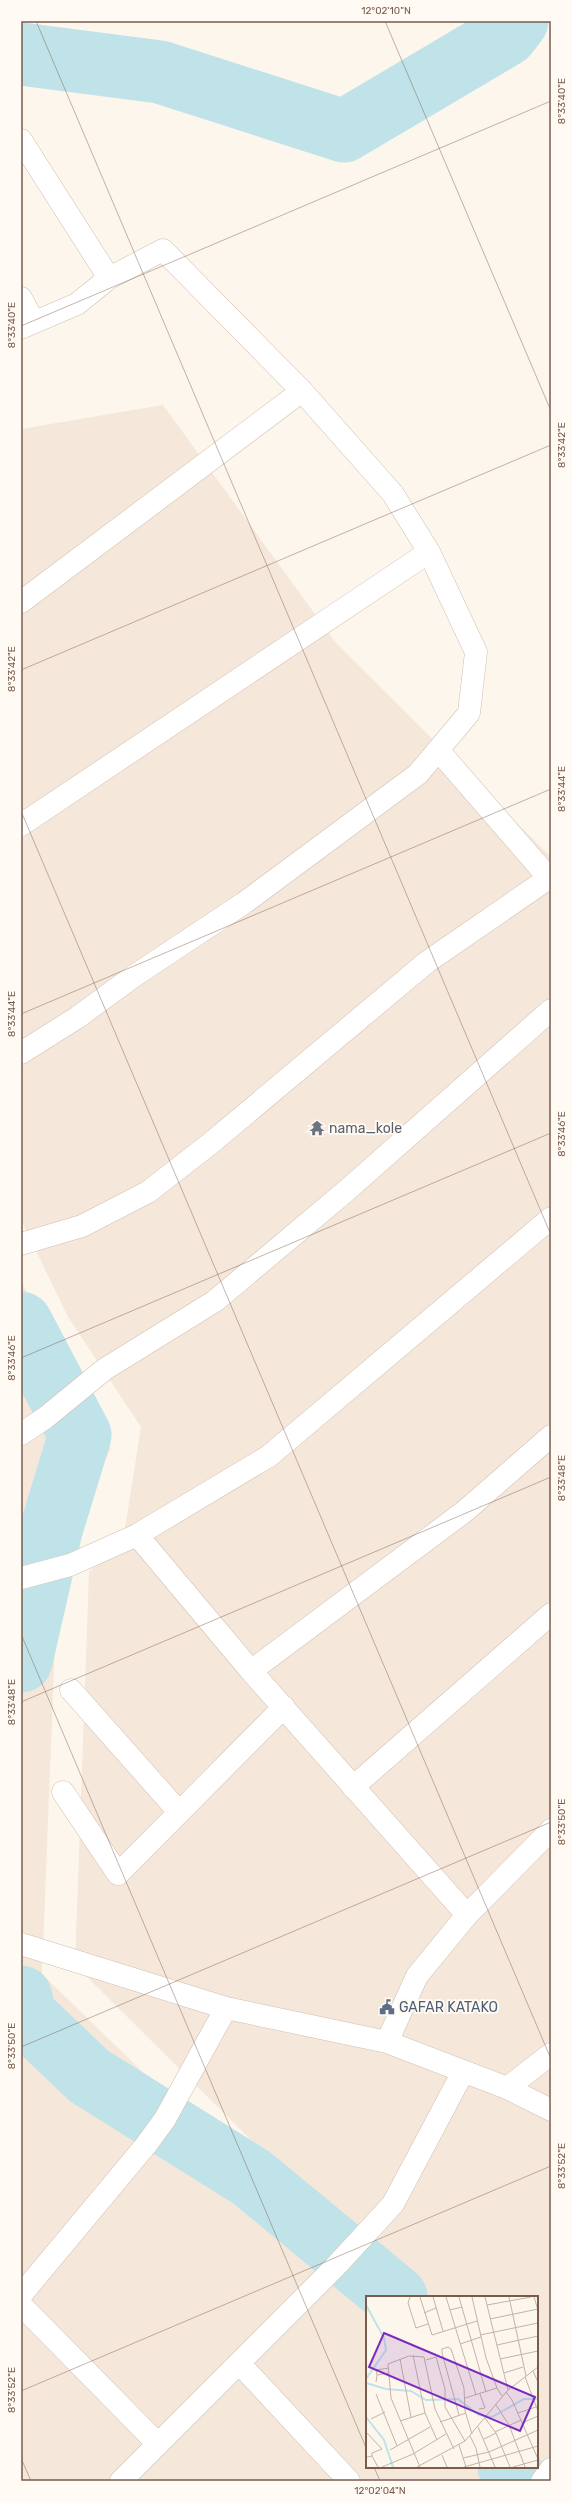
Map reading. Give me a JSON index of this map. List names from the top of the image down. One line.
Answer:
{"places":{"temple":["nama_kole"],"public building":["GAFAR KATAKO"]},"coordinates":["12°02'10\"N","8°33'40\"E","8°33'42\"E","8°33'44\"E","8°33'46\"E","8°33'48\"E","8°33'50\"E","8°33'52\"E","12°02'04\"N"]}
